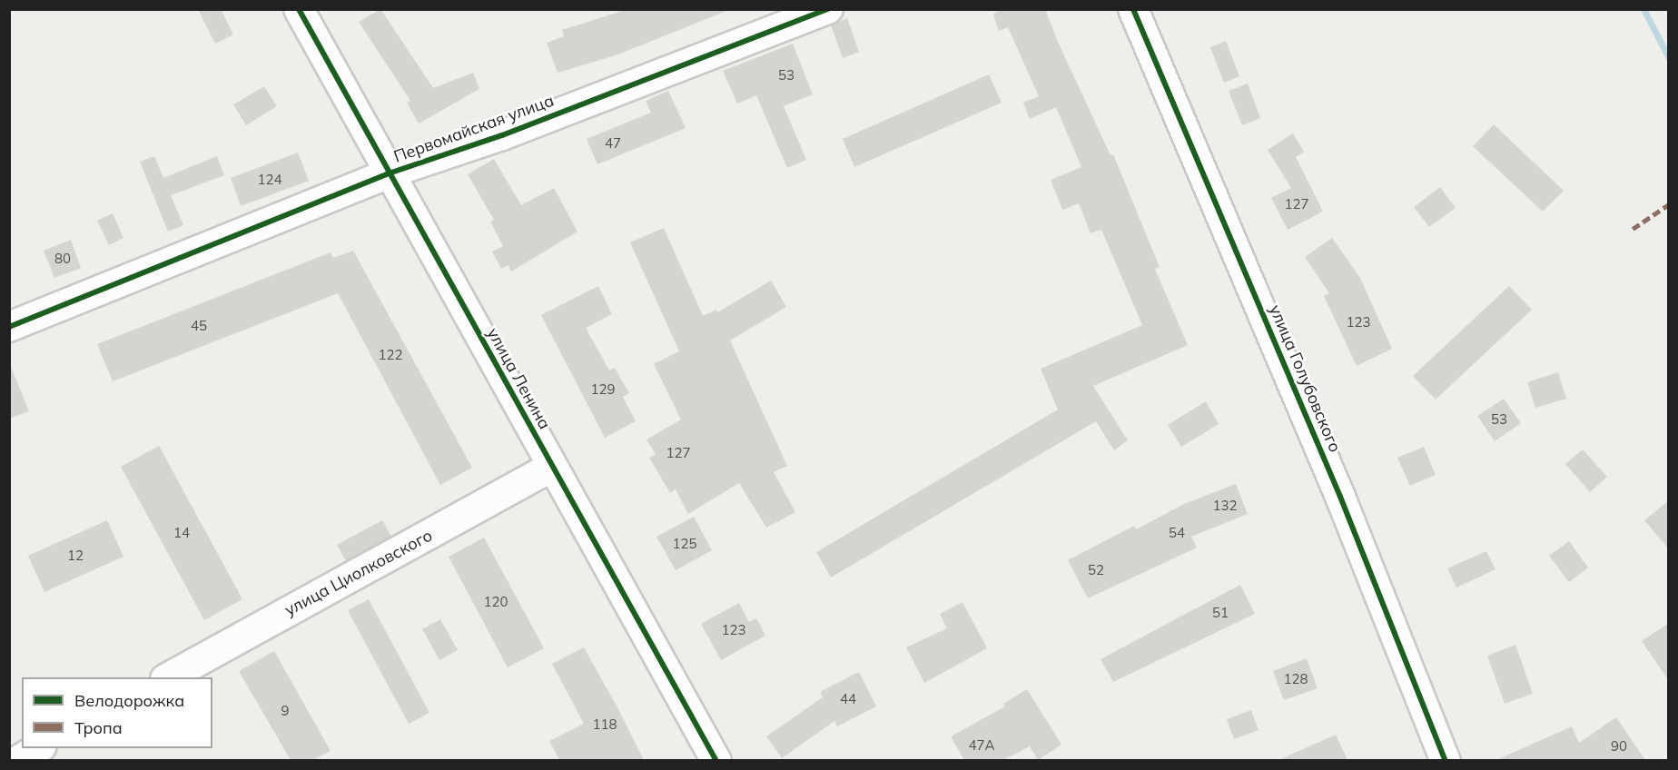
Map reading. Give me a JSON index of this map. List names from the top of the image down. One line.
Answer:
{"streets":{"street":["Первомайская улица","улица Ленина","улица Голубовского","улица Циолковского"]},"crossings":[["Первомайская улица","улица Ленина"],["улица Ленина","улица Циолковского"]],"house_numbers":["53","47","124","127","80","123","45","122","129","53","127","132","14","54","125","12","52","120","51","123","128","44","9","118","47А","90"],"legend":["Велодорожка","Тропа"]}
